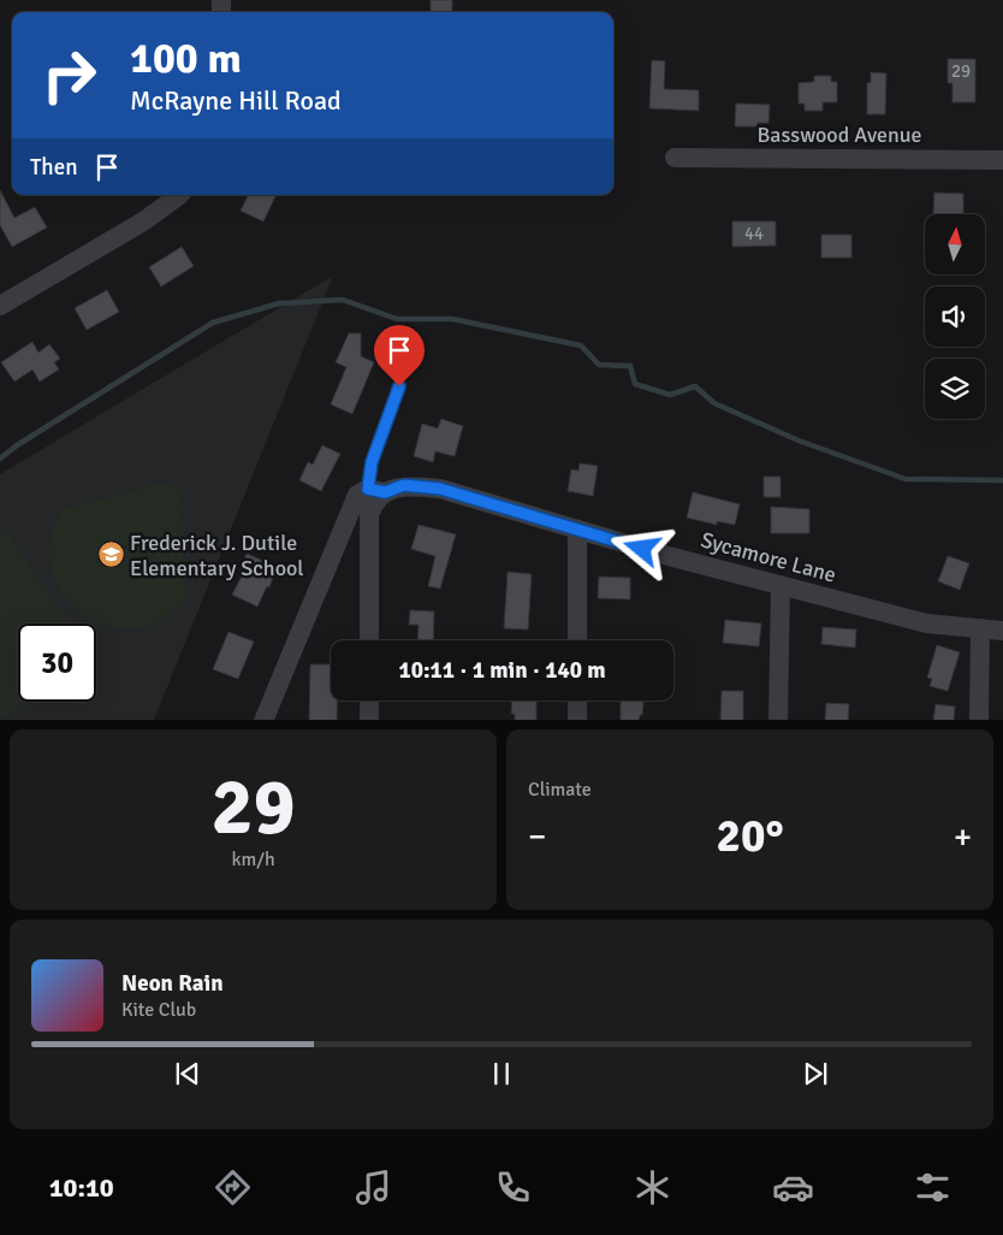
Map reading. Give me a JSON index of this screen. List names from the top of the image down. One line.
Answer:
{"streets":{"street":["Basswood Avenue","Sycamore Lane"]},"places":{"school or university":["Frederick J. Dutile Elementary School"]},"house_numbers":["29","44"],"north":"top","page":{"turn":["100 m","McRayne Hill Road"],"then":"Then","limit":"30","trip":"10:11 · 1 min · 140 m","tile":[["29","km/h"],"Climate"],"heat":["−","20°","+"],"song":["Neon Rain","Kite Club"],"tabs":"10:10"}}
